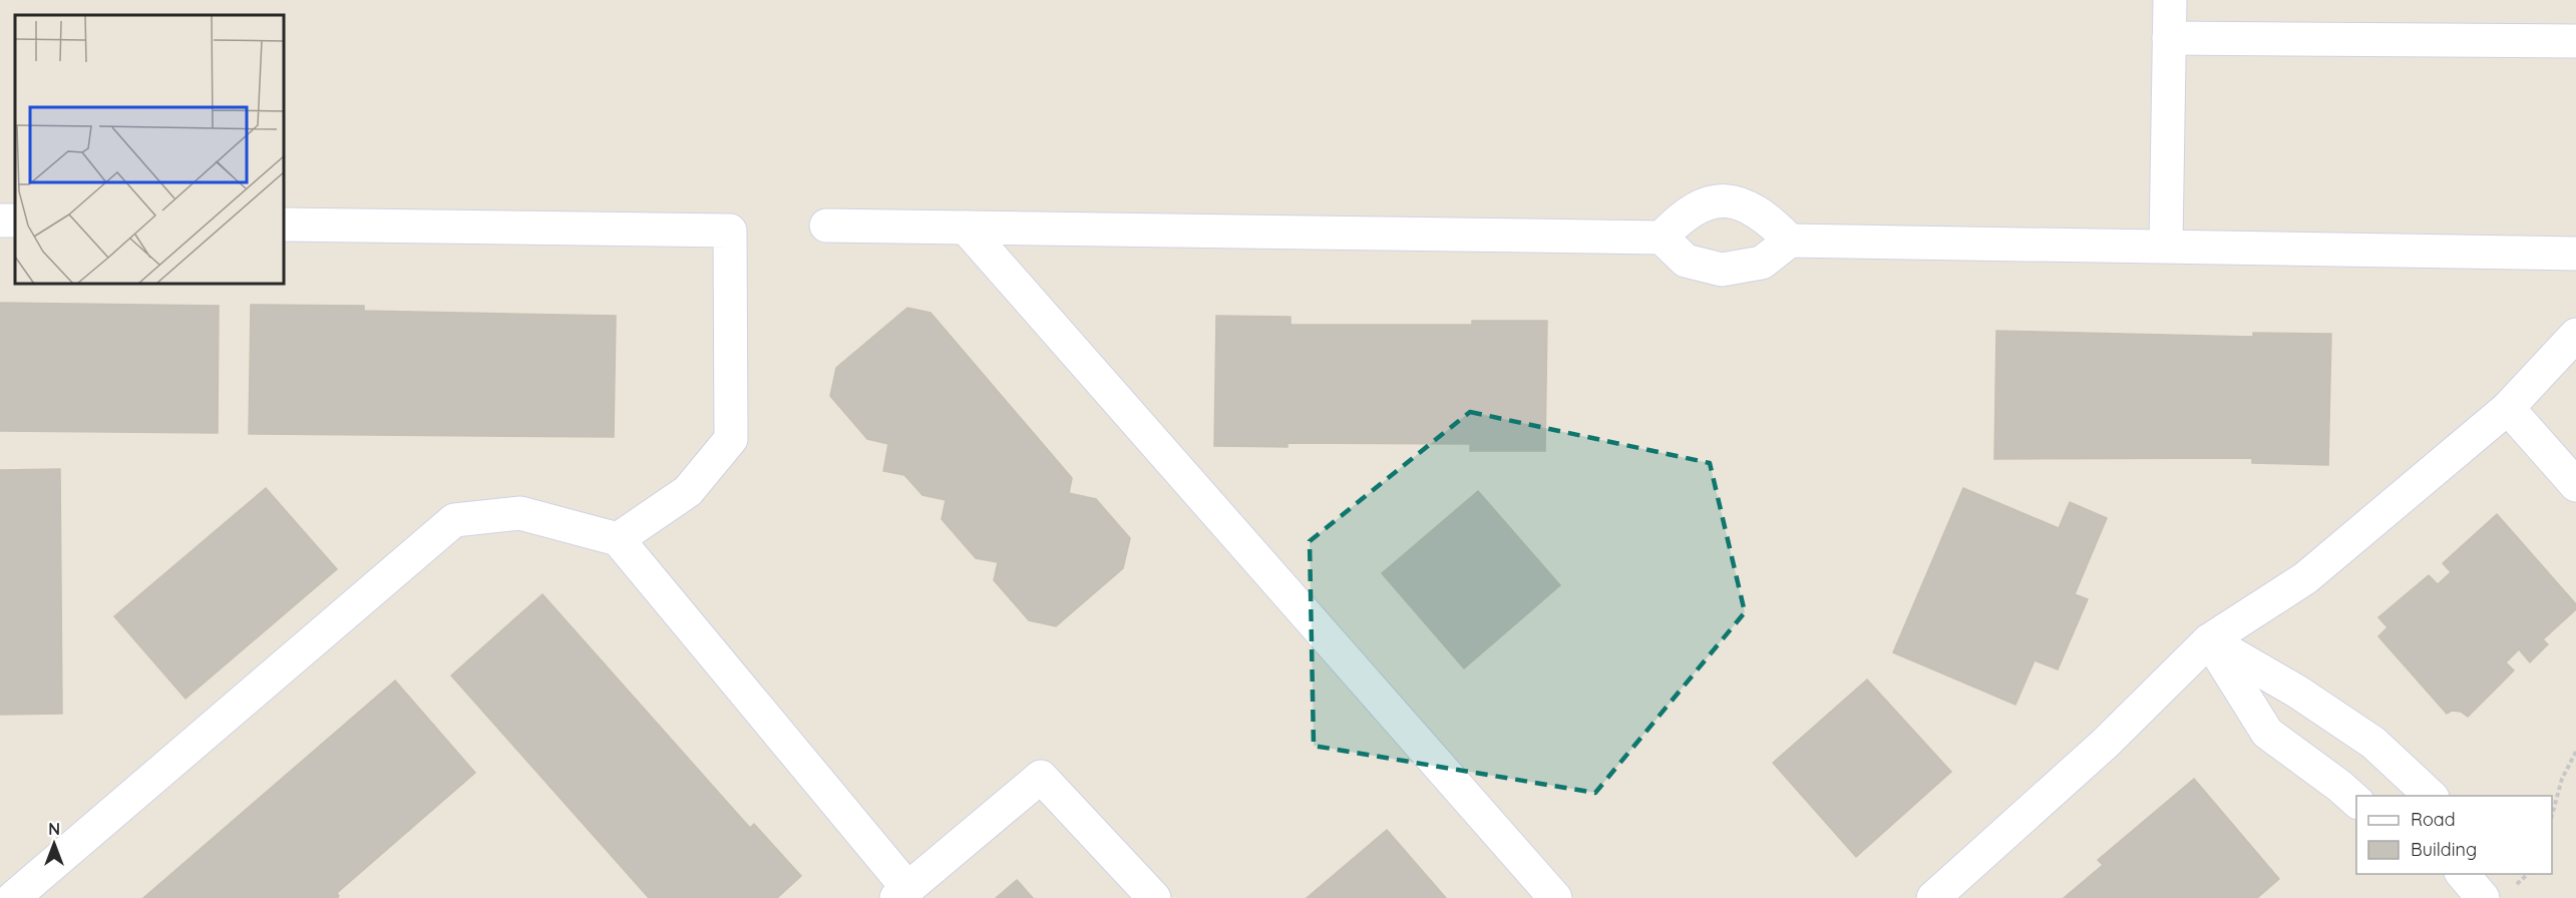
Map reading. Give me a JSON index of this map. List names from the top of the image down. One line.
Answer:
{"legend":["Road","Building"],"north":"top"}
